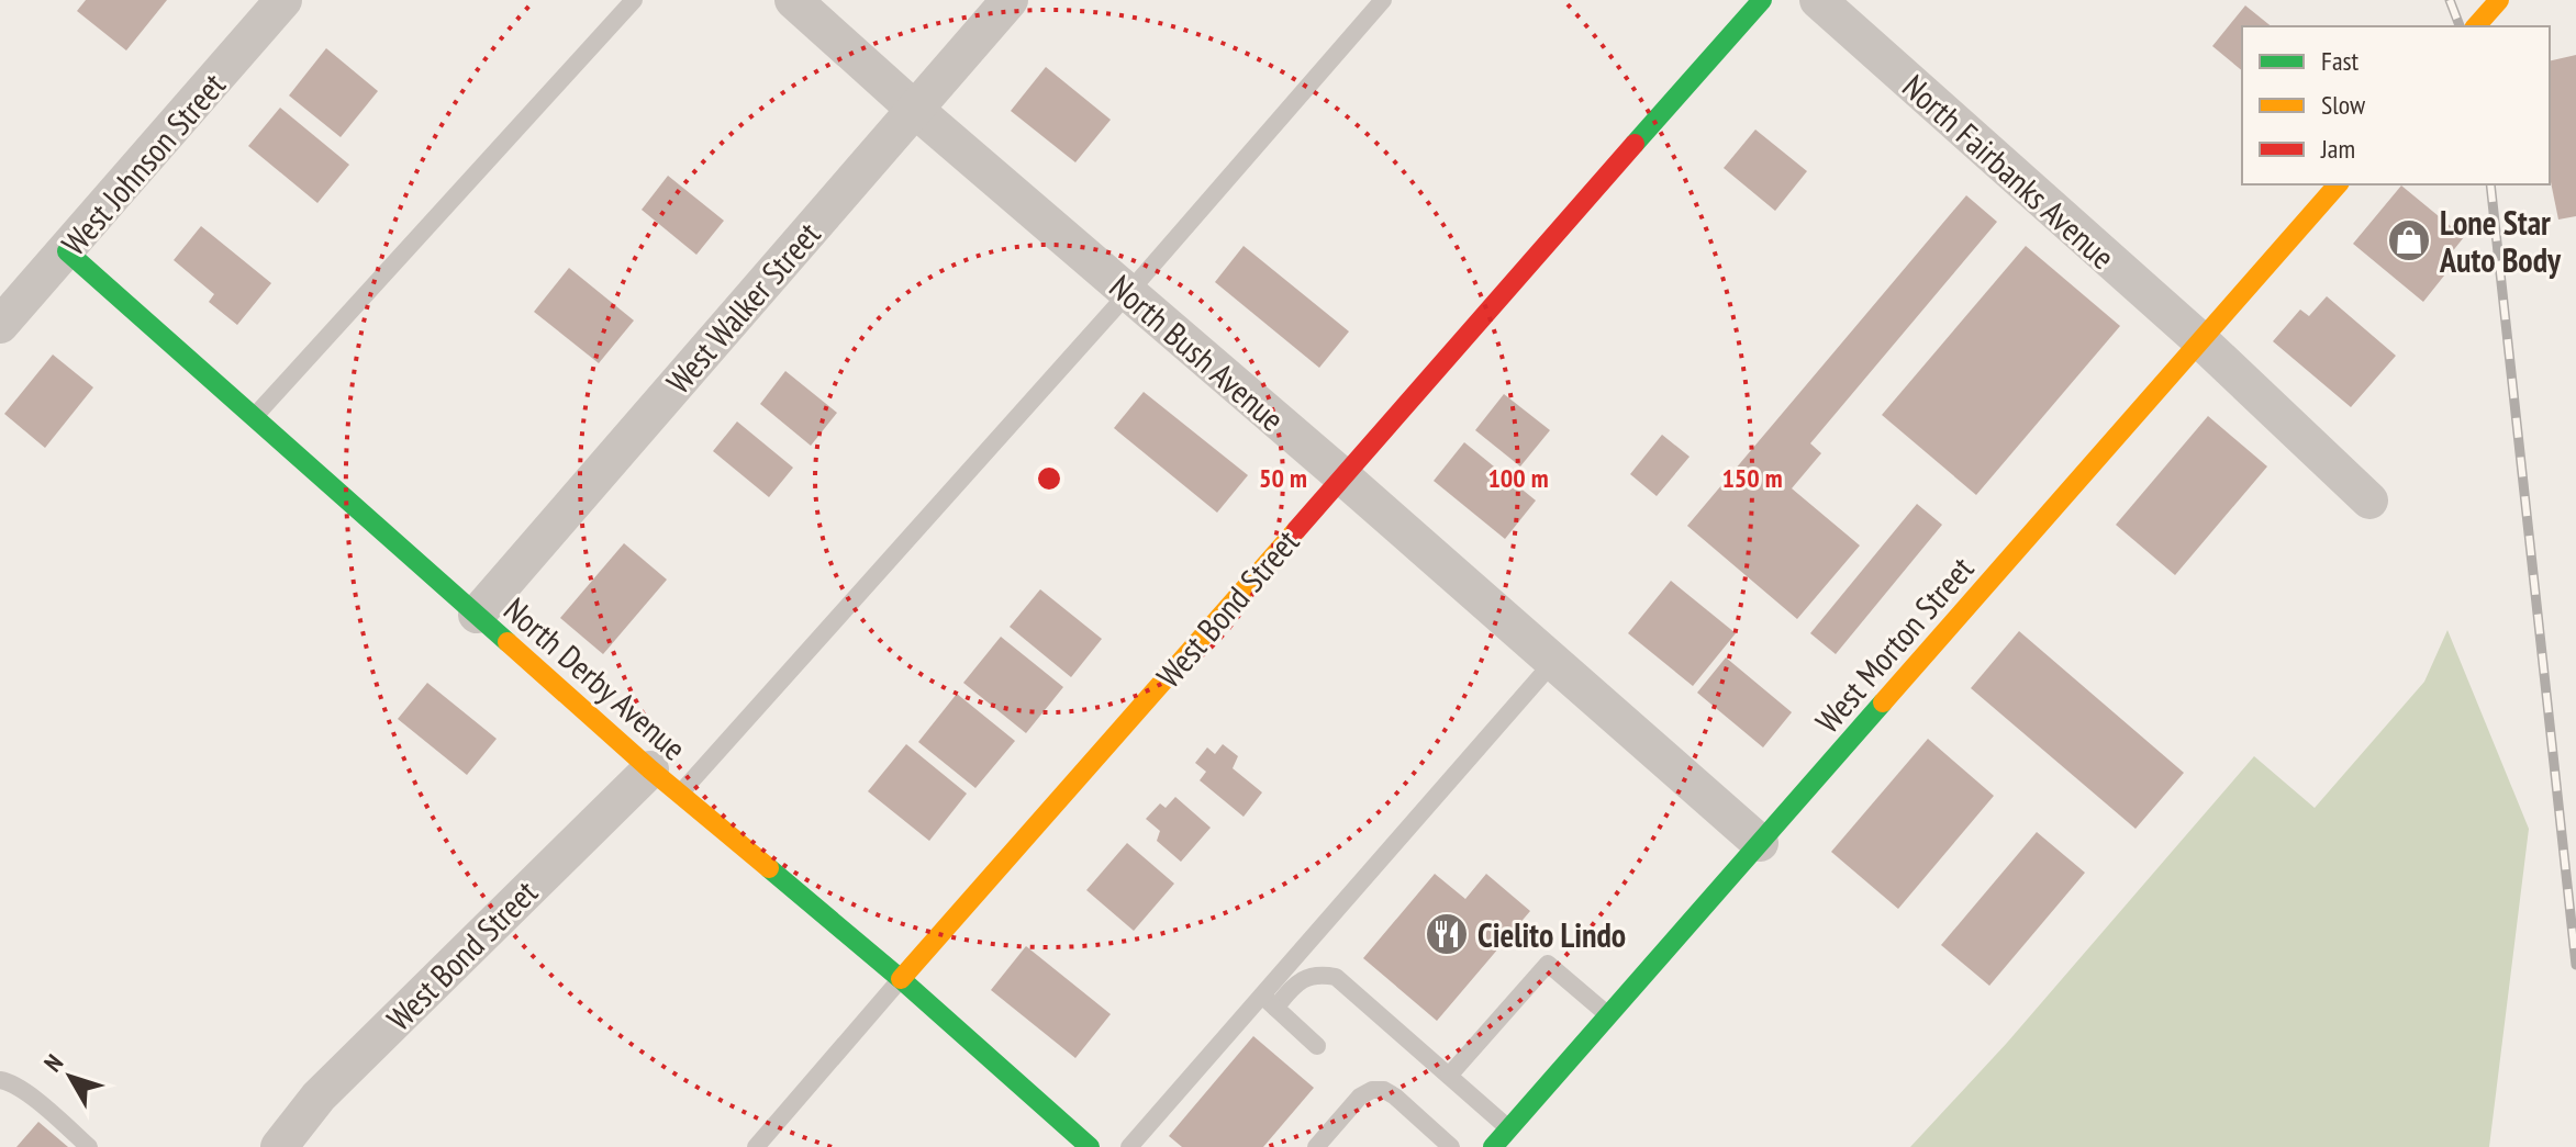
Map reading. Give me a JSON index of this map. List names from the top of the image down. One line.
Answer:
{"streets":{"street":["West Johnson Street","North Fairbanks Avenue","West Walker Street","North Bush Avenue","West Bond Street","West Morton Street","North Derby Avenue"]},"crossings":[["West Johnson Street","North Derby Avenue"],["North Fairbanks Avenue","West Morton Street"],["West Walker Street","North Bush Avenue"],["West Walker Street","North Derby Avenue"],["North Bush Avenue","West Bond Street"],["North Bush Avenue","West Morton Street"],["West Bond Street","North Derby Avenue"]],"places":{"shop":["Lone Star Auto Body"],"restaurant":["Cielito Lindo"]},"legend":["Fast","Slow","Jam"],"north":"top left","rings":["50 m","100 m","150 m"]}
